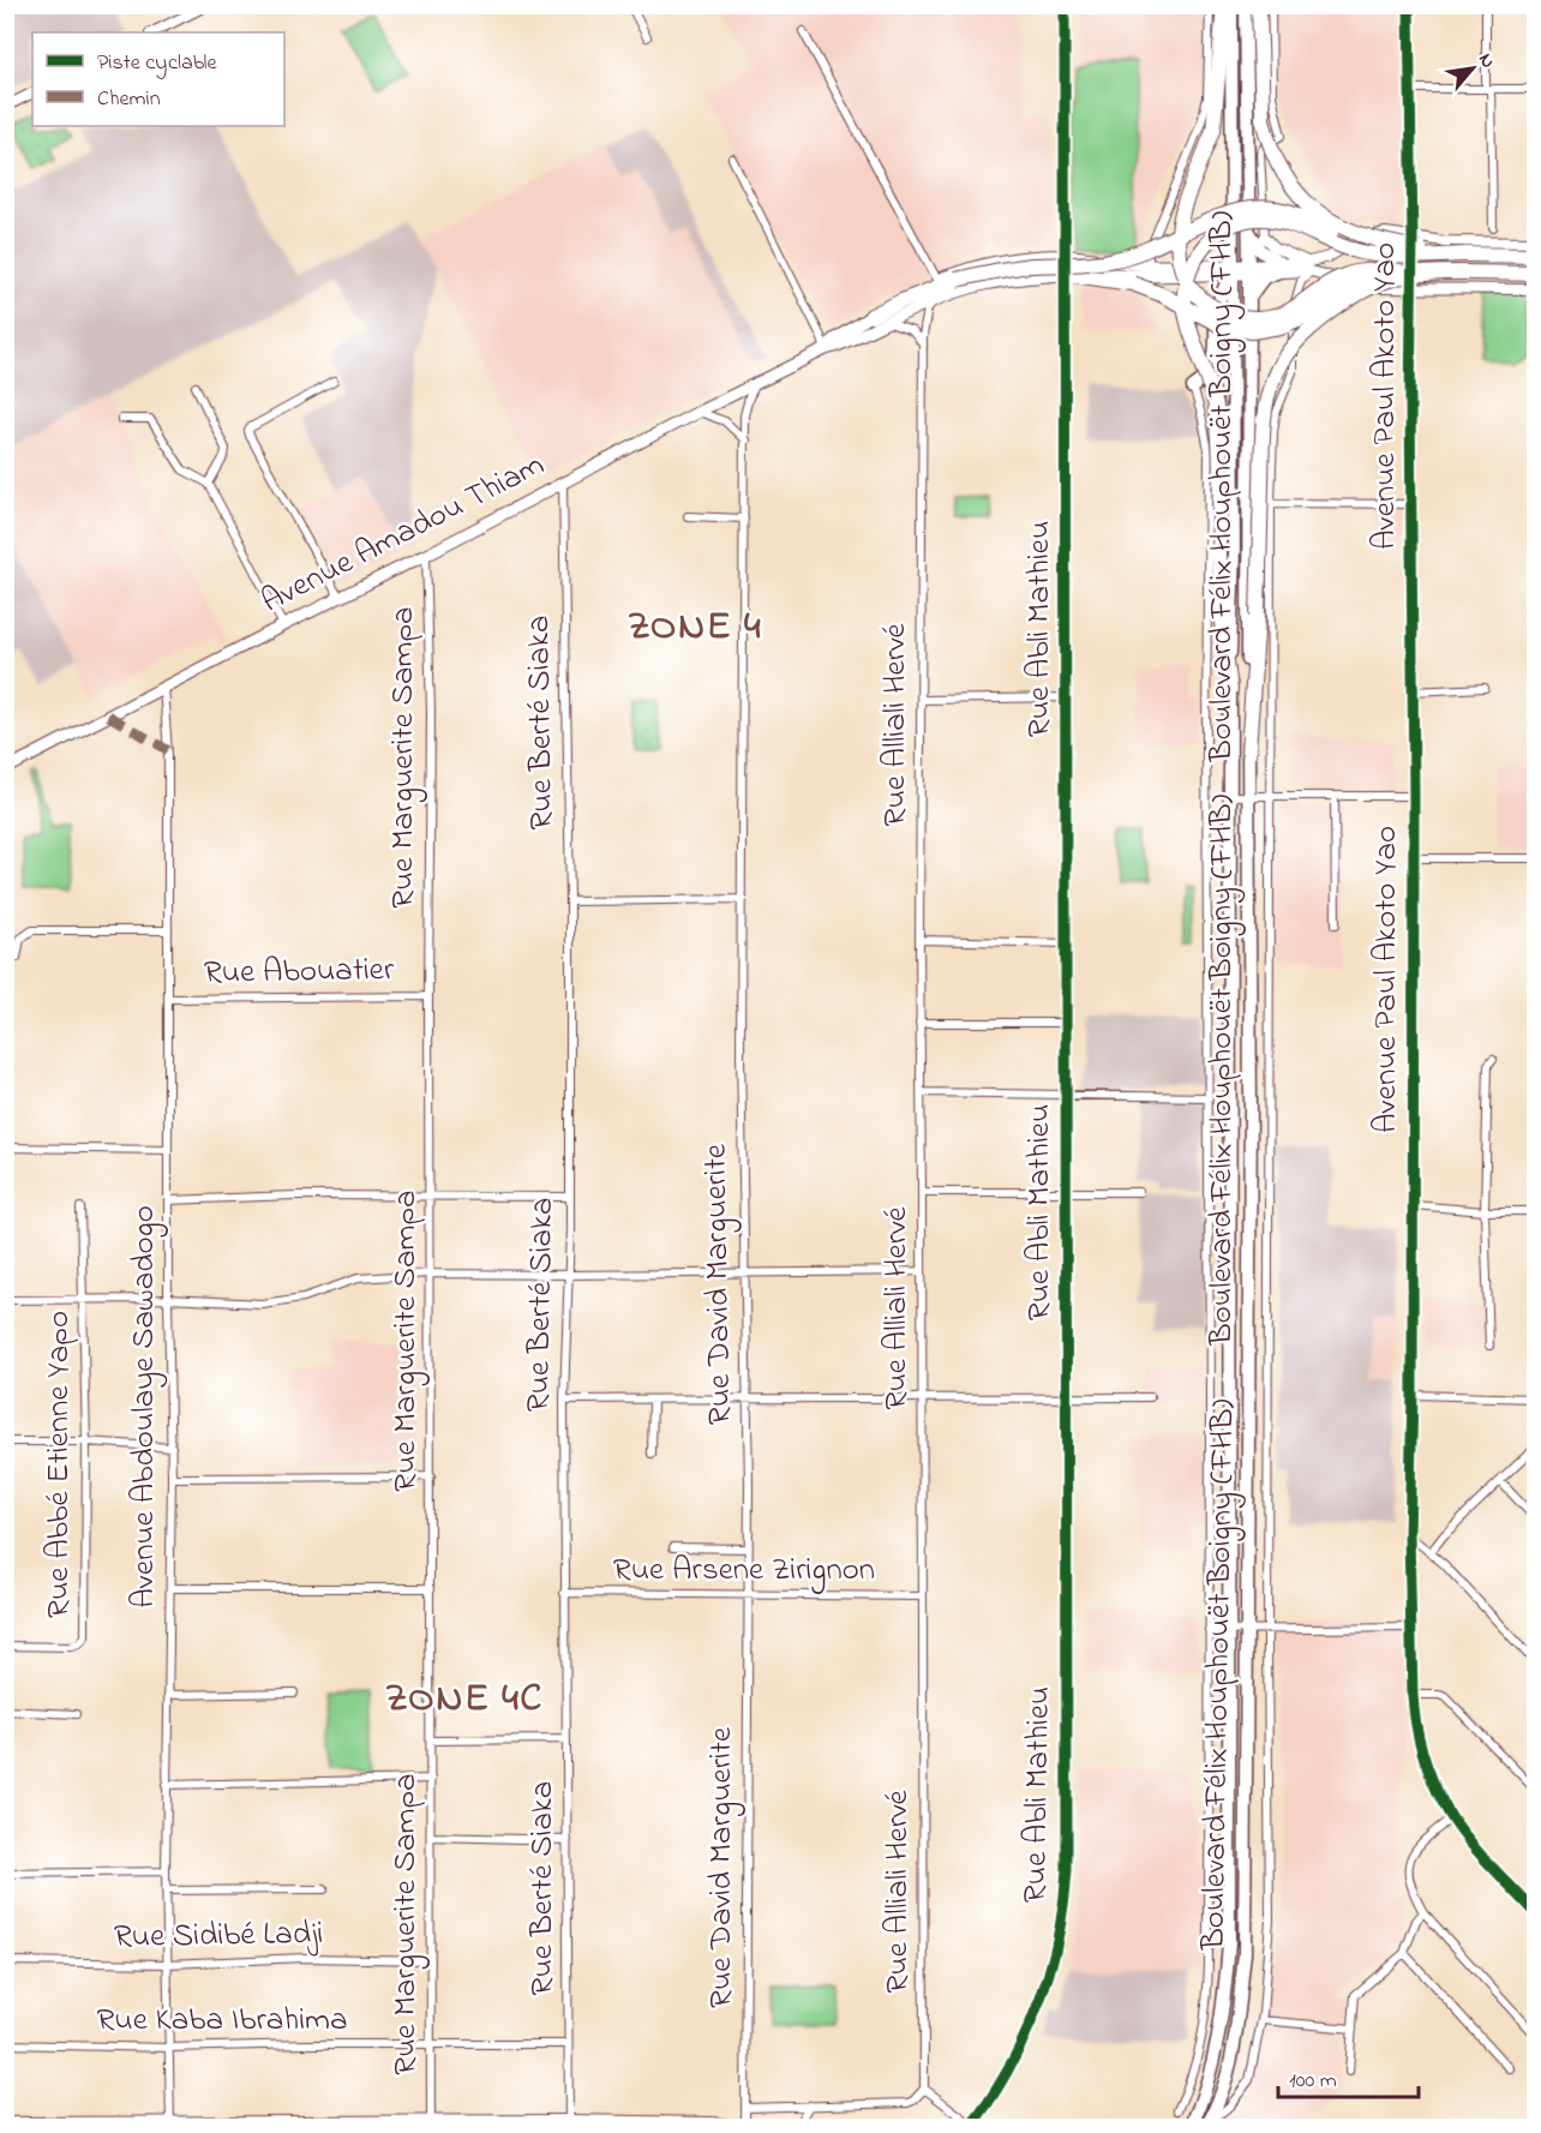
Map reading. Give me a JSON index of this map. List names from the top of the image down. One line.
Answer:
{"streets":{"highway":["Boulevard Félix Houphouët Boigny (FHB)"],"main road":["Avenue Amadou Thiam"],"street":["Avenue Paul Akoto Yao","Rue Abli Mathieu","Rue Berté Siaka","Rue Alliali Hervé","Rue Marguerite Sampa","Rue Abouatier","Rue David Marguerite","Avenue Abdoulaye Sawadogo","Rue Abbé Etienne Yapo","Rue Arsene Zirignon","Rue Sidibé Ladji","Rue Kaba Ibrahima"]},"crossings":[["Boulevard Félix Houphouët Boigny (FHB)","Avenue Amadou Thiam"],["Avenue Amadou Thiam","Rue Abli Mathieu"],["Avenue Amadou Thiam","Rue Berté Siaka"],["Avenue Amadou Thiam","Rue Alliali Hervé"],["Avenue Amadou Thiam","Rue Marguerite Sampa"],["Avenue Amadou Thiam","Rue David Marguerite"],["Avenue Amadou Thiam","Avenue Abdoulaye Sawadogo"],["Rue Berté Siaka","Rue Arsene Zirignon"],["Rue Berté Siaka","Rue Kaba Ibrahima"],["Rue Alliali Hervé","Rue Arsene Zirignon"],["Rue Marguerite Sampa","Rue Abouatier"],["Rue Marguerite Sampa","Rue Sidibé Ladji"],["Rue Marguerite Sampa","Rue Kaba Ibrahima"],["Rue Abouatier","Avenue Abdoulaye Sawadogo"],["Rue David Marguerite","Rue Arsene Zirignon"],["Avenue Abdoulaye Sawadogo","Rue Sidibé Ladji"],["Avenue Abdoulaye Sawadogo","Rue Kaba Ibrahima"]],"districts":["ZONE 4","ZONE 4C"],"legend":["Piste cyclable","Chemin"],"scale_bar":"100 m","north":"top right"}
